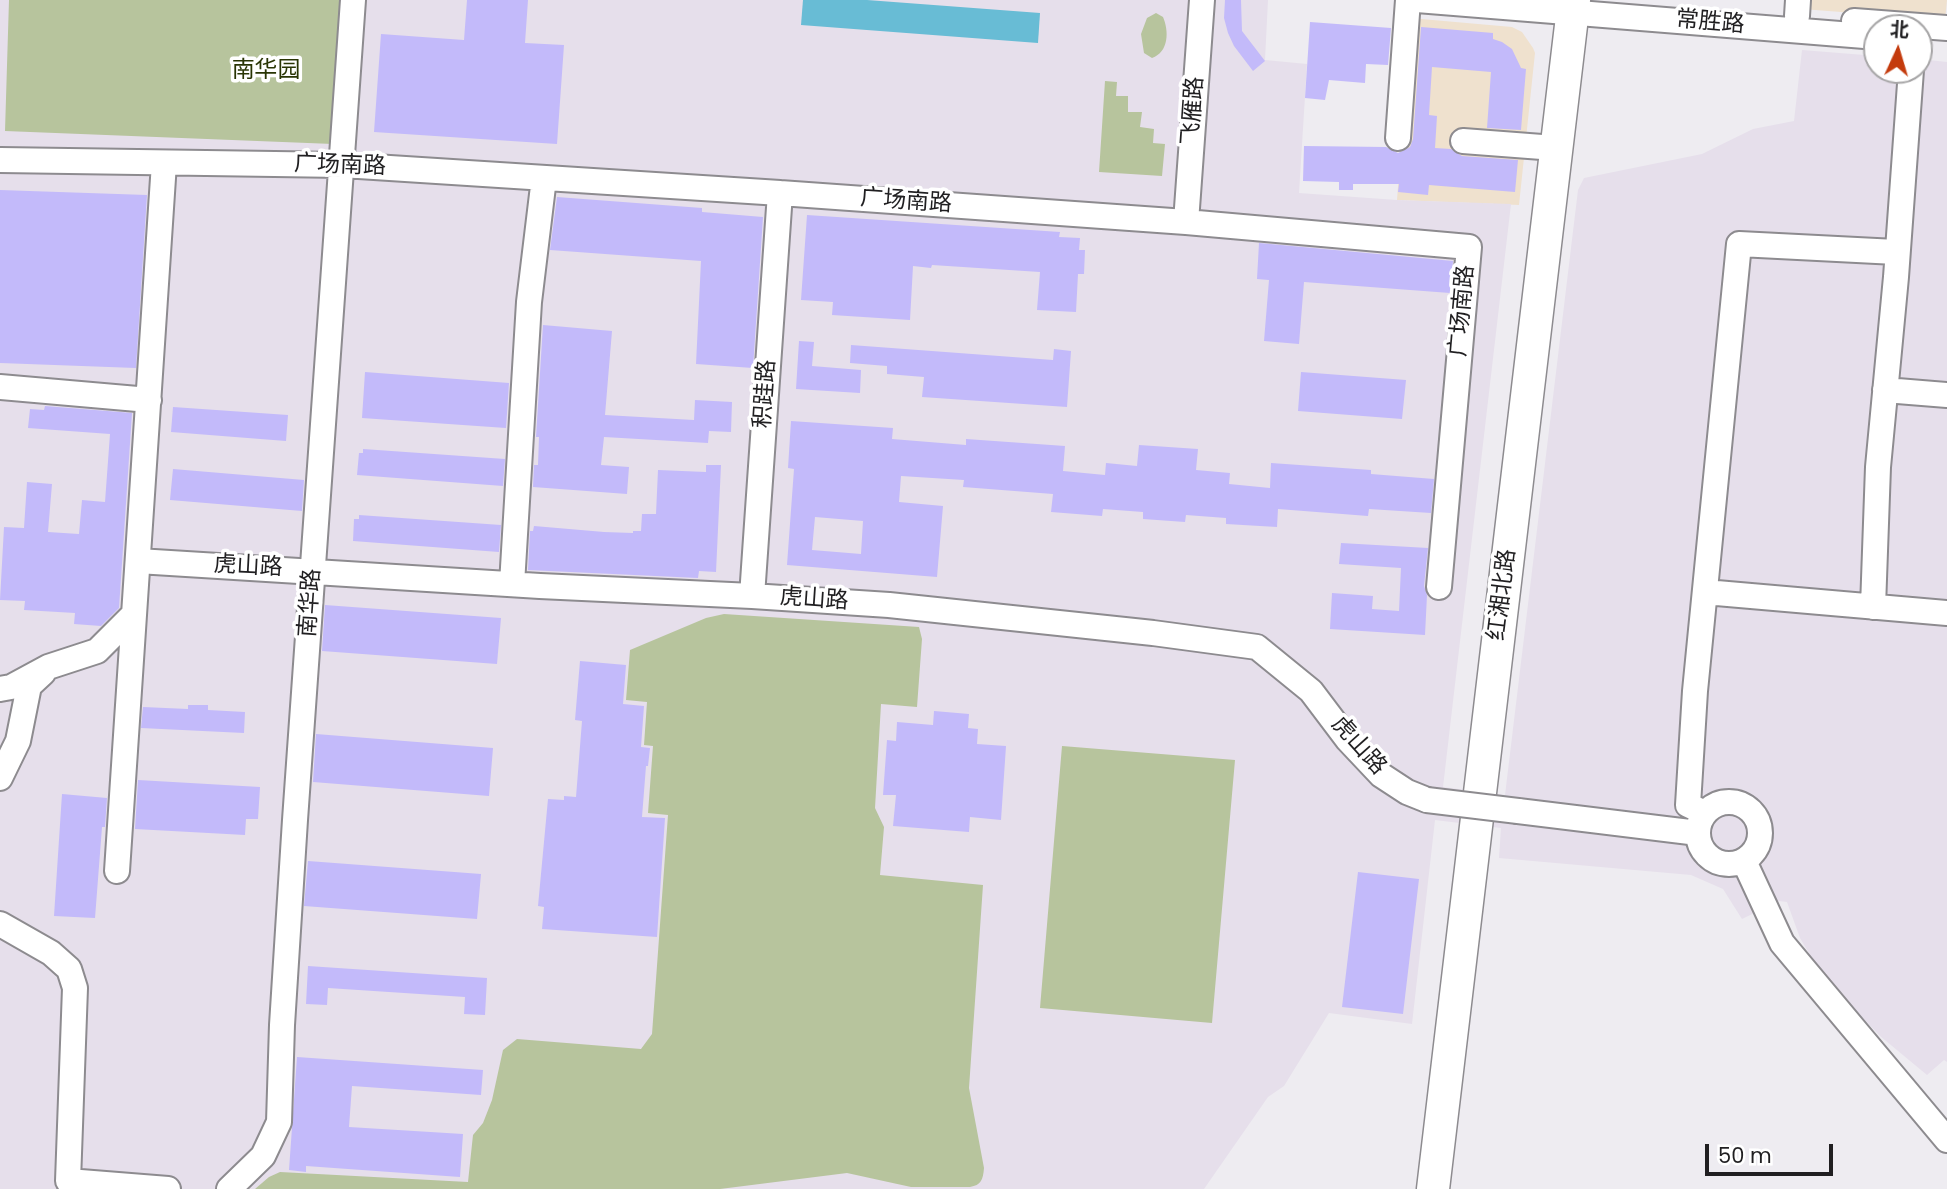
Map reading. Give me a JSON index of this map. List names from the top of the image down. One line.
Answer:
{"streets":{"main road":["红湘北路"],"street":["常胜路","飞雁路","广场南路","积跬路","虎山路","南华路"]},"crossings":[["常胜路","红湘北路"],["飞雁路","广场南路"],["广场南路","积跬路"],["广场南路","南华路"],["积跬路","虎山路"],["虎山路","南华路"]],"parks":["南华园"],"scale_bar":"50 m","north":"top"}
